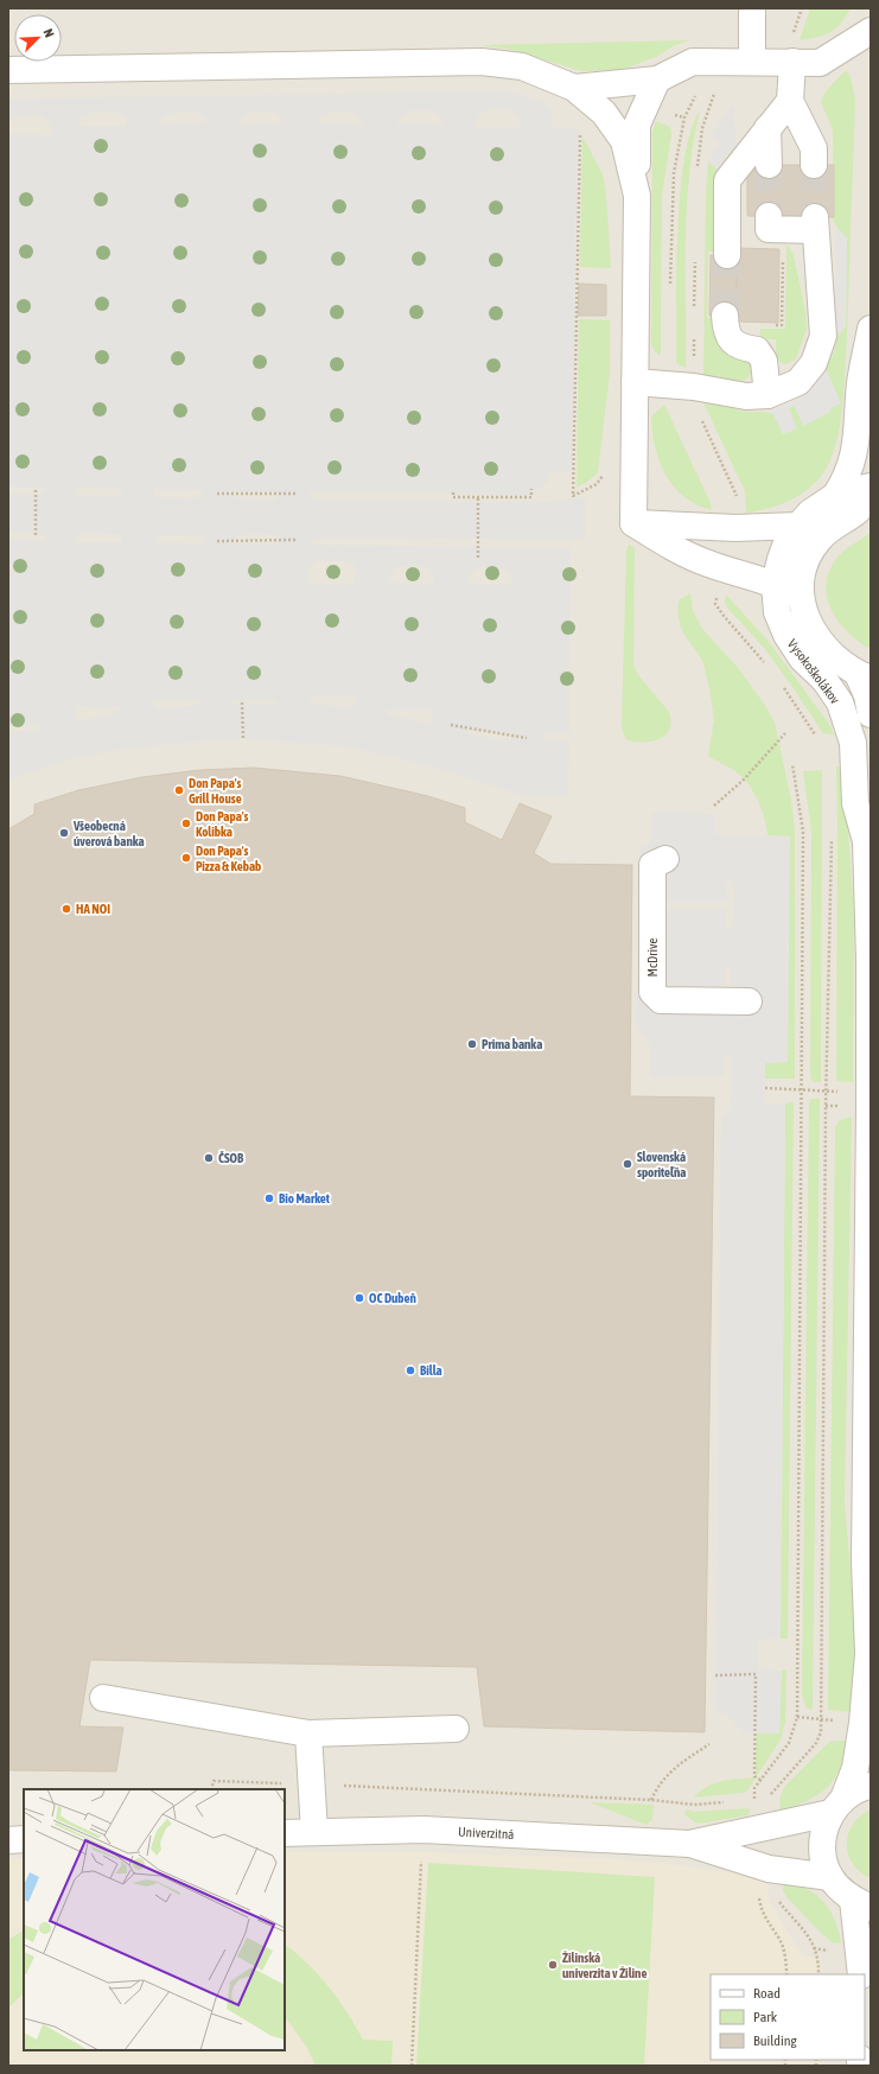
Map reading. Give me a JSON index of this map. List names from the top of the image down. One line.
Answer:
{"streets":{"street":["Vysokoškolákov","McDrive","Univerzitná"]},"crossings":[["Vysokoškolákov","Univerzitná"]],"places":["Don Papa's Grill House","Don Papa's Kolibka","Všeobecná úverová banka","Don Papa's Pizza & Kebab","HA NOI","Prima banka","ČSOB","Slovenská sporiteľňa","Bio Market","OC Dubeň","Billa","Žilinská univerzita v Žiline"],"legend":["Road","Park","Building"],"north":"top right"}
